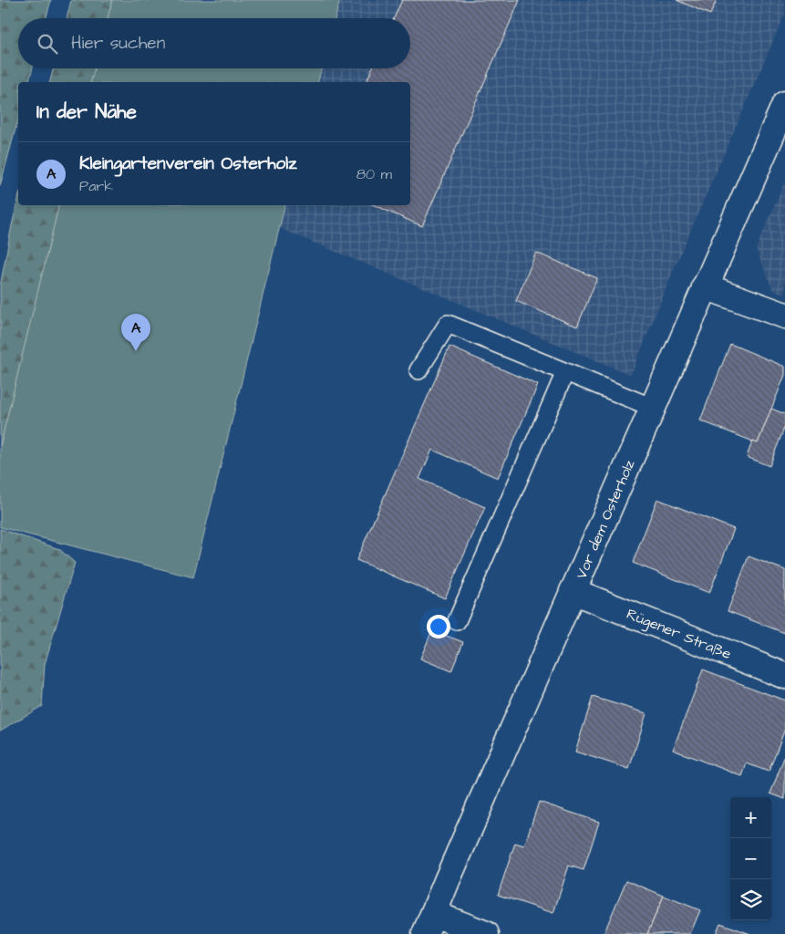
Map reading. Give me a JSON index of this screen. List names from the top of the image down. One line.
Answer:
{"streets":{"street":["Vor dem Osterholz","Rügener Straße"]},"crossings":[["Vor dem Osterholz","Rügener Straße"]],"page":{"search":"Hier suchen","heading":"In der Nähe","list":[{"mark":"A","name":"Kleingartenverein Osterholz","note":"Park","value":"80 m"}],"pins":"A","map_buttons":["+","−"]}}
